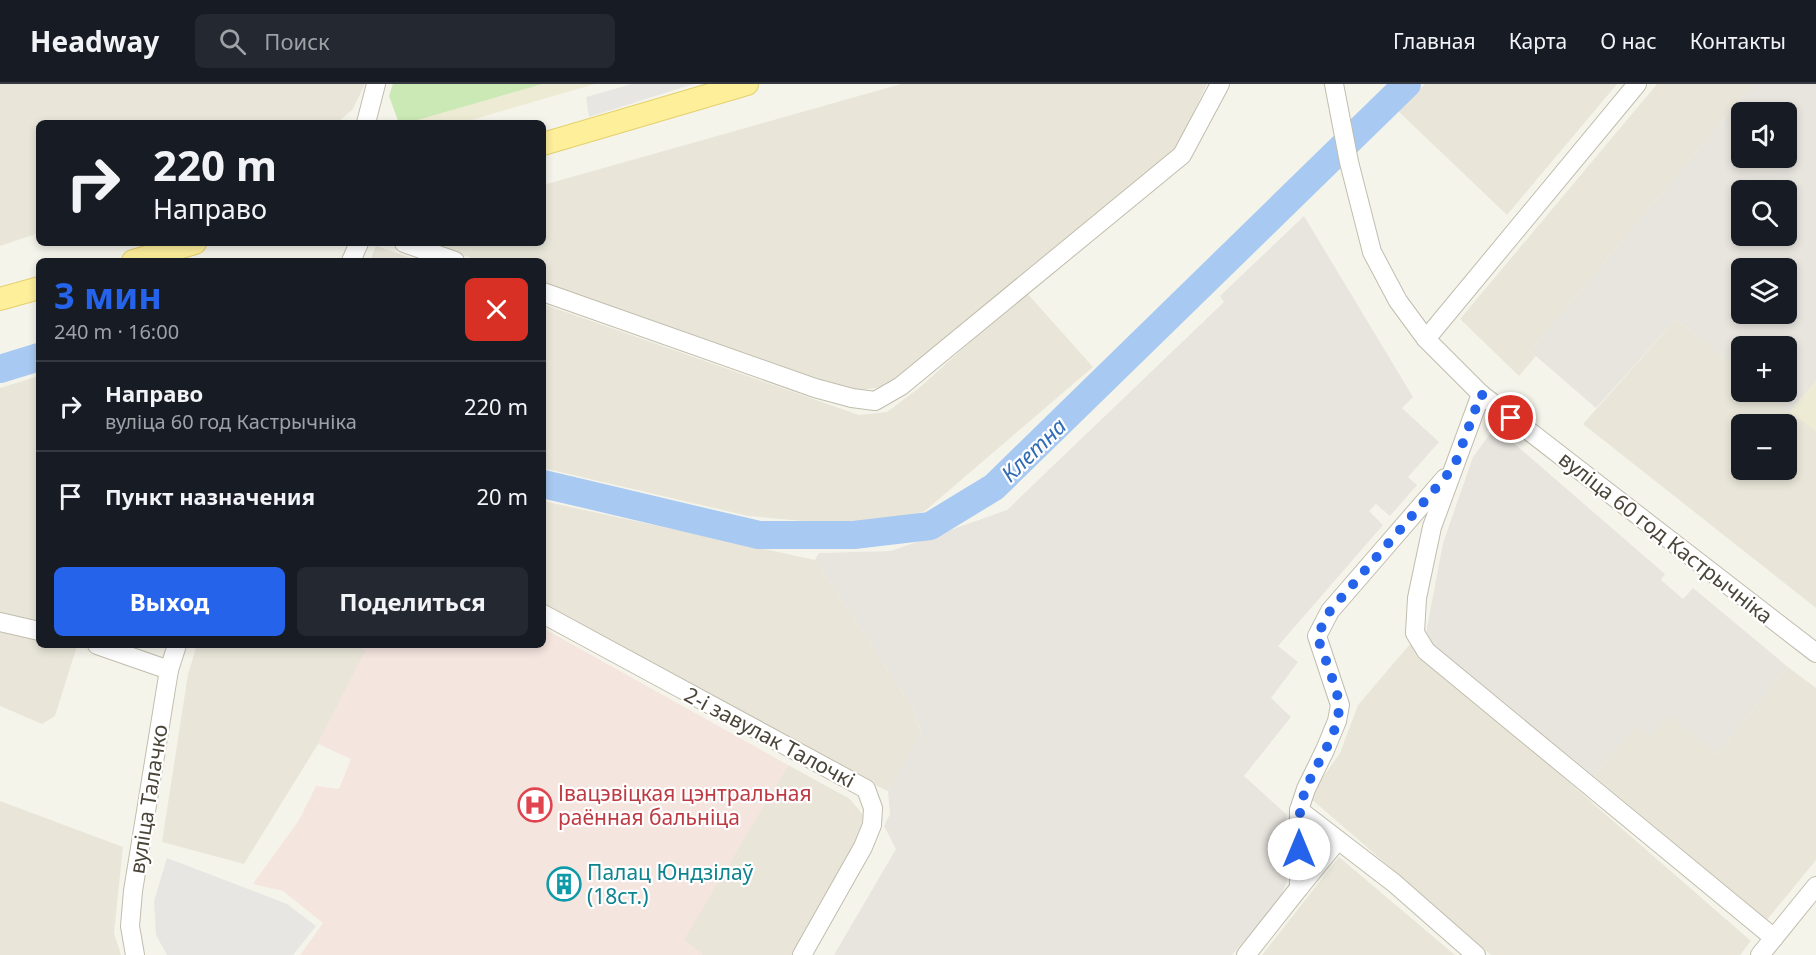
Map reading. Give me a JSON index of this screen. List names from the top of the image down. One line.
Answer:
{"streets":{"street":["вуліца 60 год Кастрычніка","2-і завулак Талочкі","вуліца Талачко"]},"water":["Клетна"],"places":{"hospital":["Івацэвіцкая цэнтральная раённая бальніца"],"building":["Палац Юндзілаў (18ст.)"]},"page":{"header":"Headway","search":"Поиск","nav":["Главная","Карта","О нас","Контакты"],"map_buttons":["+","−"],"turn":["220 m","Направо"],"heading":["3 мин","240 m · 16:00"],"list":[{"name":"Направо","note":"вуліца 60 год Кастрычніка","value":"220 m"},{"name":"Пункт назначения","value":"20 m"}],"buttons":["Выход","Поделиться"]}}
